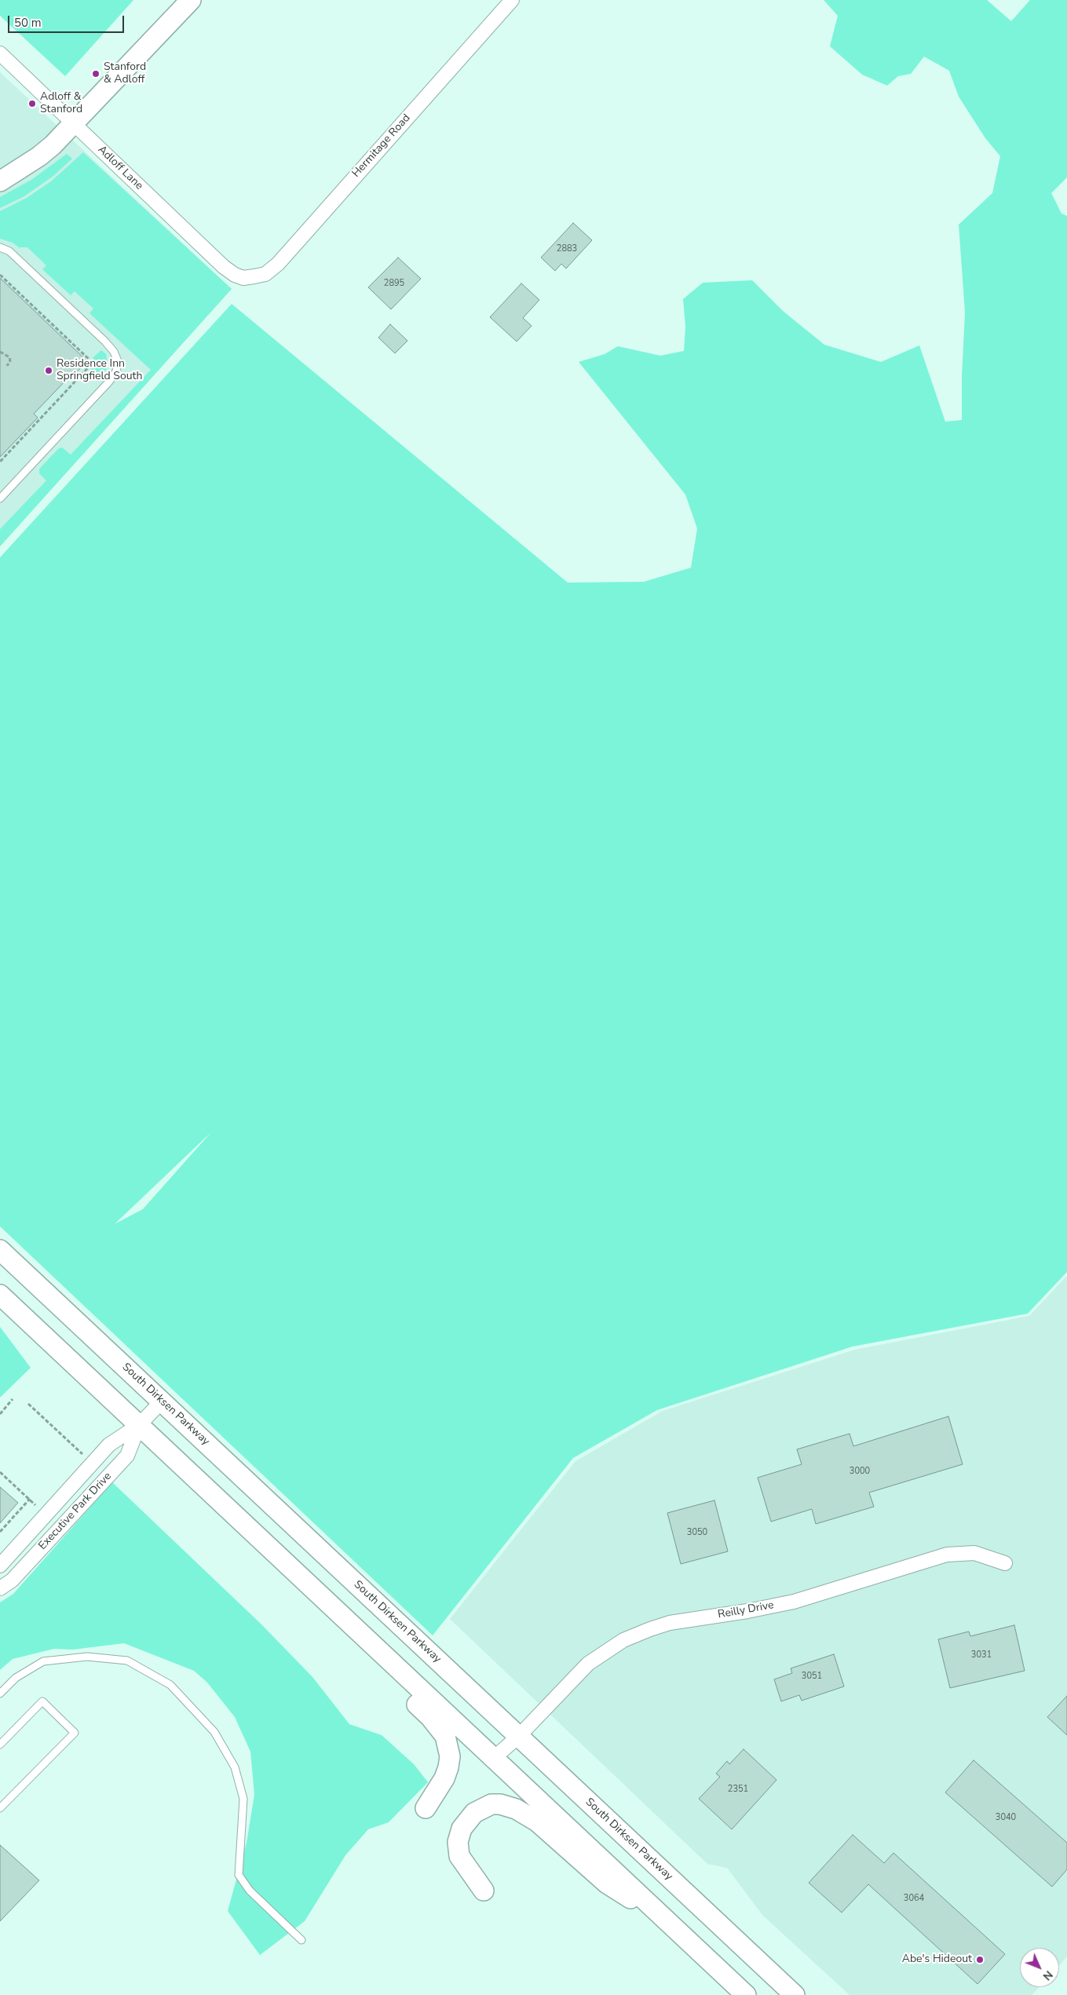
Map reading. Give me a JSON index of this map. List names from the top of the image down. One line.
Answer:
{"streets":{"main road":["South Dirksen Parkway"],"street":["Hermitage Road","Adloff Lane","Executive Park Drive","Reilly Drive"]},"crossings":[["Hermitage Road","Adloff Lane"],["South Dirksen Parkway","Executive Park Drive"],["South Dirksen Parkway","Reilly Drive"]],"places":["Stanford & Adloff","Adloff & Stanford","Residence Inn Springfield South","Abe's Hideout"],"house_numbers":["2883","2895","3000","3050","3031","3051","2351","3040","3064"],"scale_bar":"50 m","north":"bottom right"}
